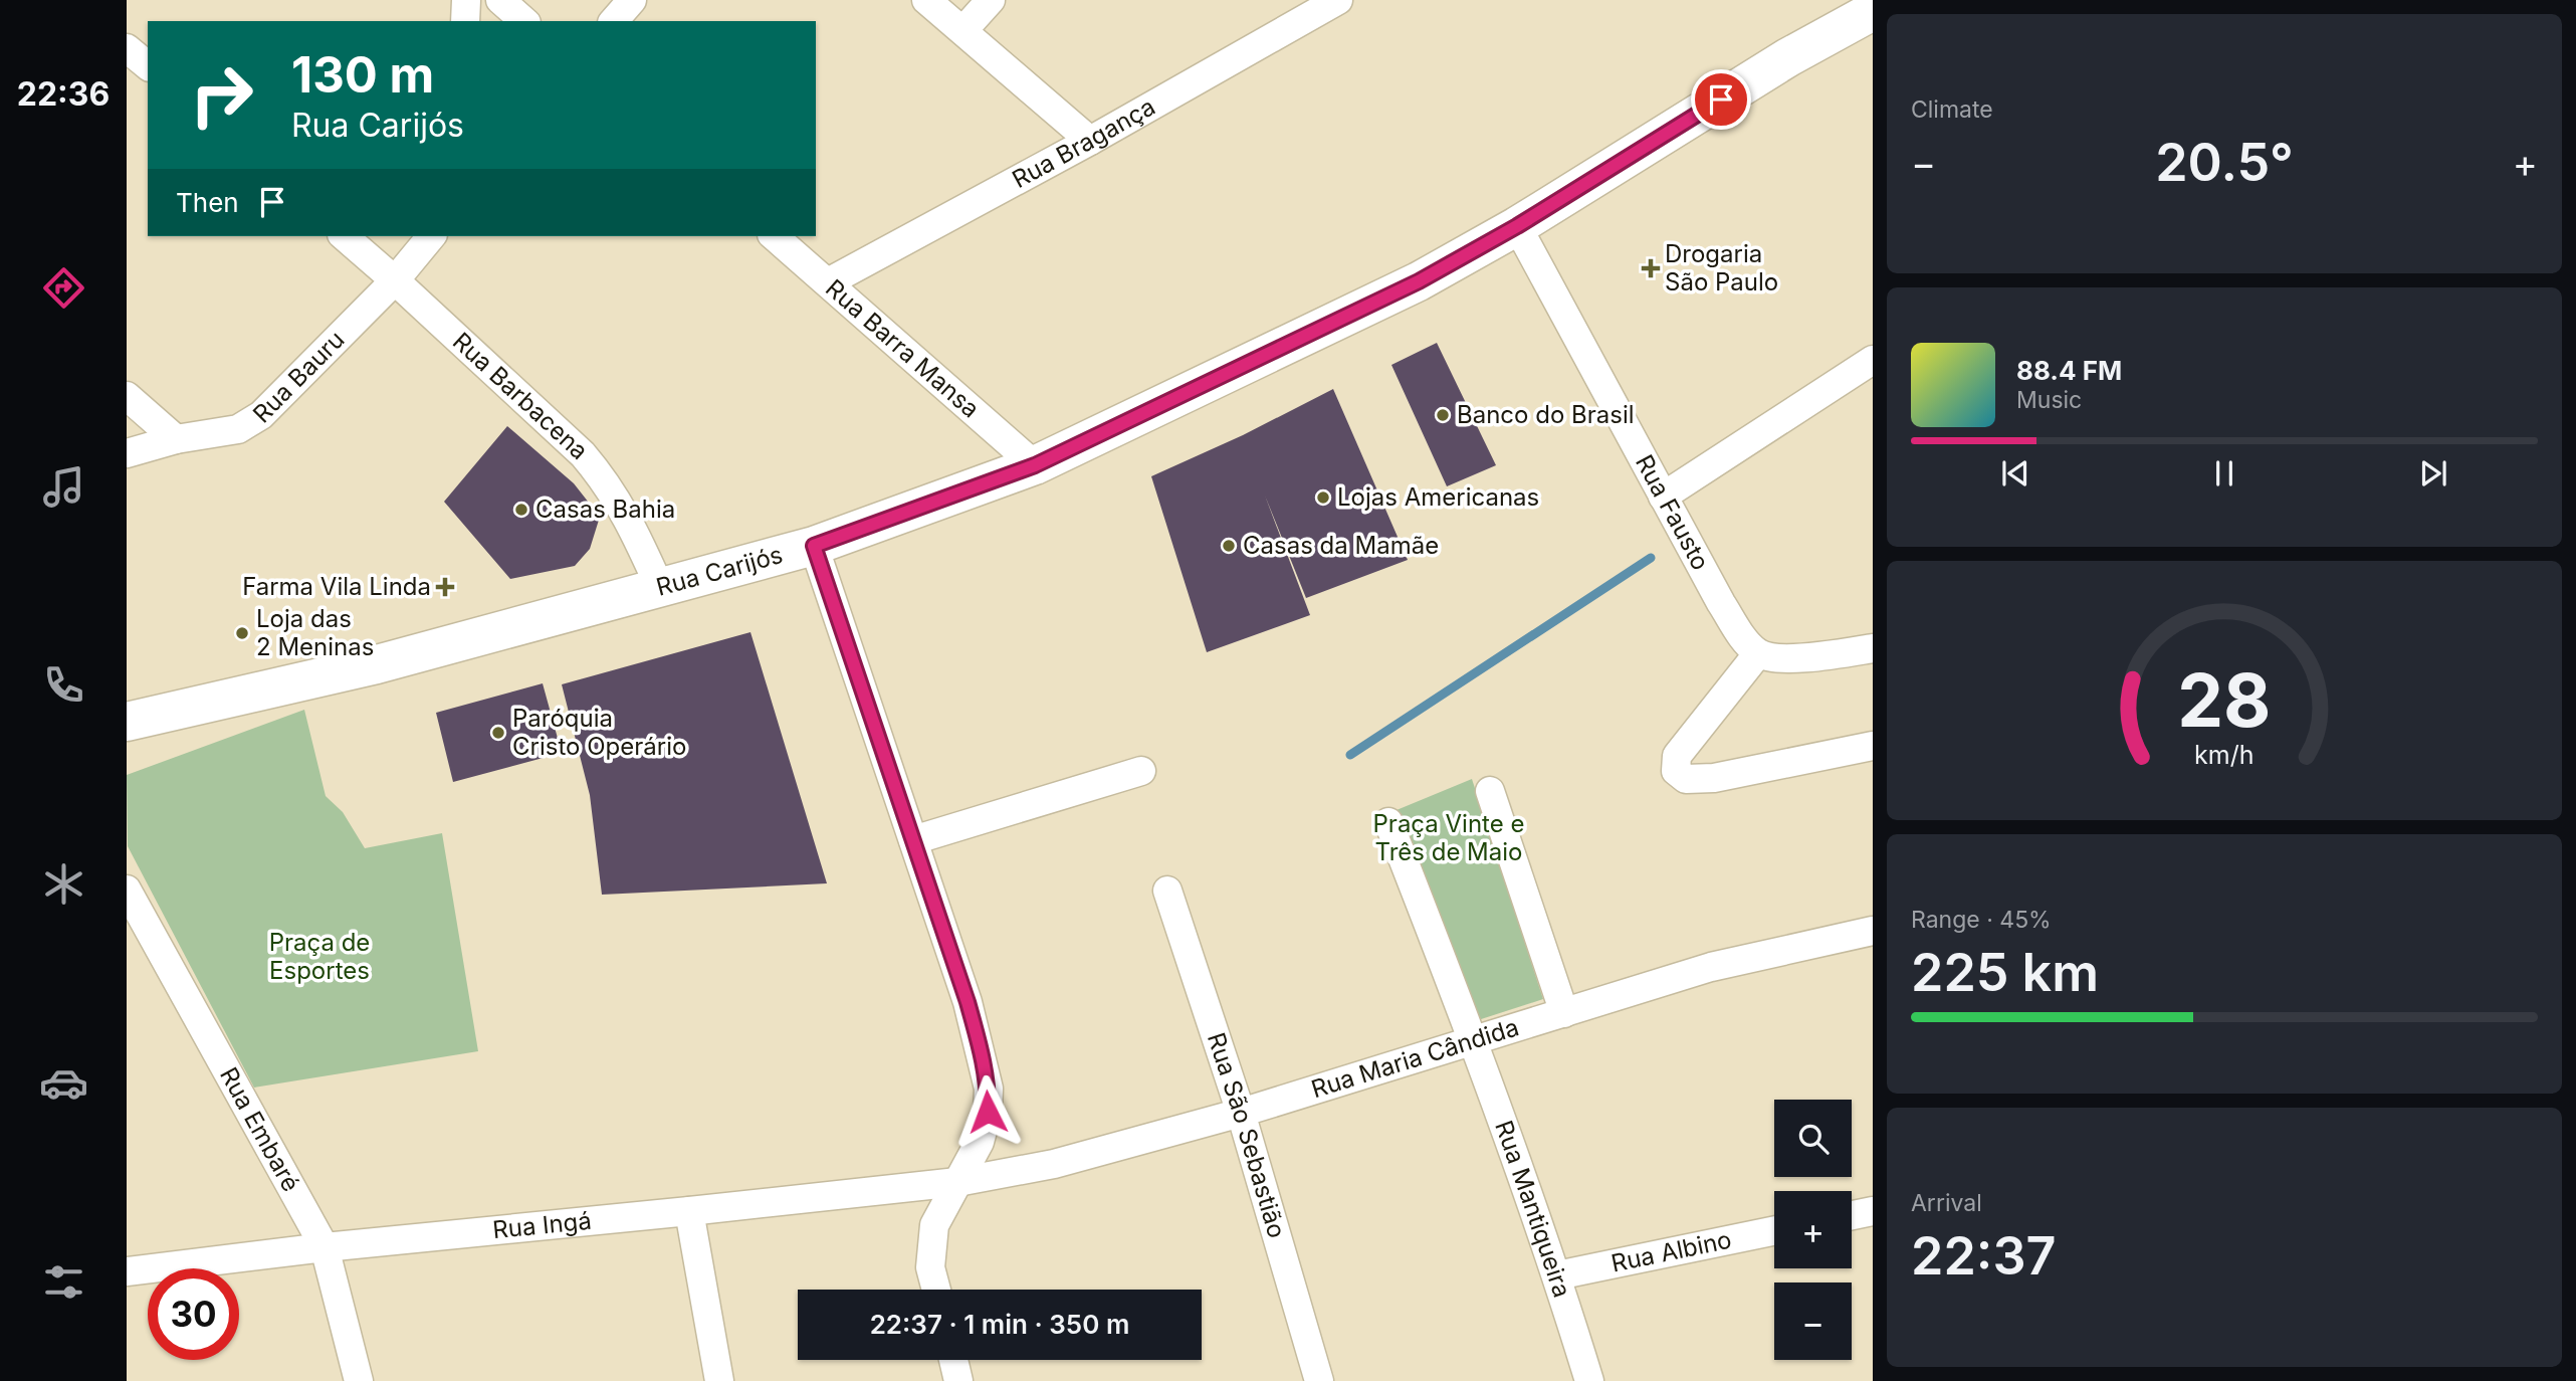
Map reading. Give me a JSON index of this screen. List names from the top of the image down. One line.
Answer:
{"streets":{"main road":["Rua Carijós"],"street":["Rua Bragança","Rua Barra Mansa","Rua Bauru","Rua Barbacena","Rua Fausto","Rua Maria Cândida","Rua Embaré","Rua São Sebastião","Rua Mantiqueira","Rua Ingá","Rua Albino"]},"crossings":[["Rua Bragança","Rua Barra Mansa"],["Rua Barra Mansa","Rua Carijós"],["Rua Bauru","Rua Barbacena"],["Rua Barbacena","Rua Carijós"],["Rua Fausto","Rua Carijós"],["Rua Maria Cândida","Rua São Sebastião"],["Rua Maria Cândida","Rua Mantiqueira"],["Rua Maria Cândida","Rua Ingá"],["Rua Embaré","Rua Ingá"],["Rua Mantiqueira","Rua Albino"]],"parks":["Praça Vinte e Três de Maio","Praça de Esportes"],"places":{"health":["Drogaria São Paulo","Farma Vila Linda"],"other":["Banco do Brasil","Lojas Americanas","Casas Bahia","Casas da Mamãe","Loja das 2 Meninas","Paróquia Cristo Operário"]},"page":{"tabs":"22:36","tile":["Climate",["Range · 45%","225 km"],["Arrival","22:37"]],"turn":["130 m","Rua Carijós"],"heat":["−","20.5°","+"],"then":"Then","song":["88.4 FM","Music"],"map_buttons":["+","−"],"limit":"30","trip":"22:37 · 1 min · 350 m","gauge":["28","km/h"]}}
